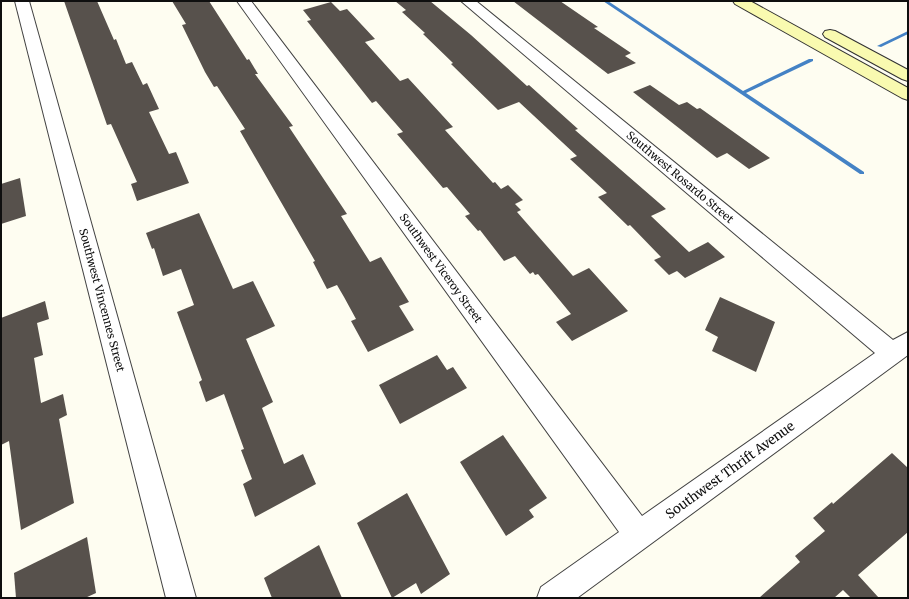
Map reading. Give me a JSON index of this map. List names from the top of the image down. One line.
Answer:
{"streets":{"street":["Southwest Rosardo Street","Southwest Viceroy Street","Southwest Vincennes Street","Southwest Thrift Avenue"]},"crossings":[["Southwest Rosardo Street","Southwest Thrift Avenue"],["Southwest Viceroy Street","Southwest Thrift Avenue"]]}
